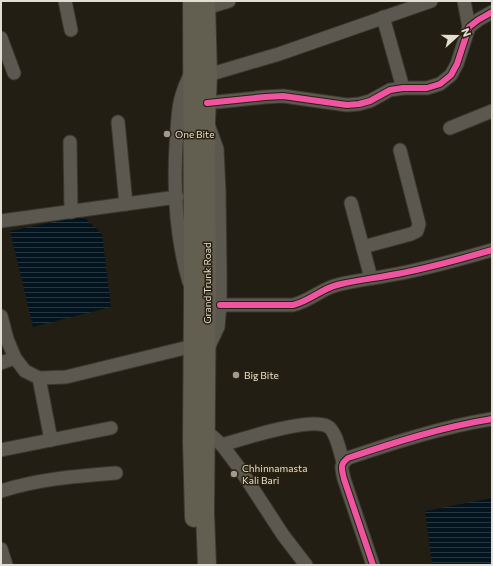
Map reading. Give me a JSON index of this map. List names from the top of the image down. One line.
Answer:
{"streets":{"highway":["Grand Trunk Road"]},"places":["One Bite","Big Bite","Chhinnamasta Kali Bari"],"north":"right"}
